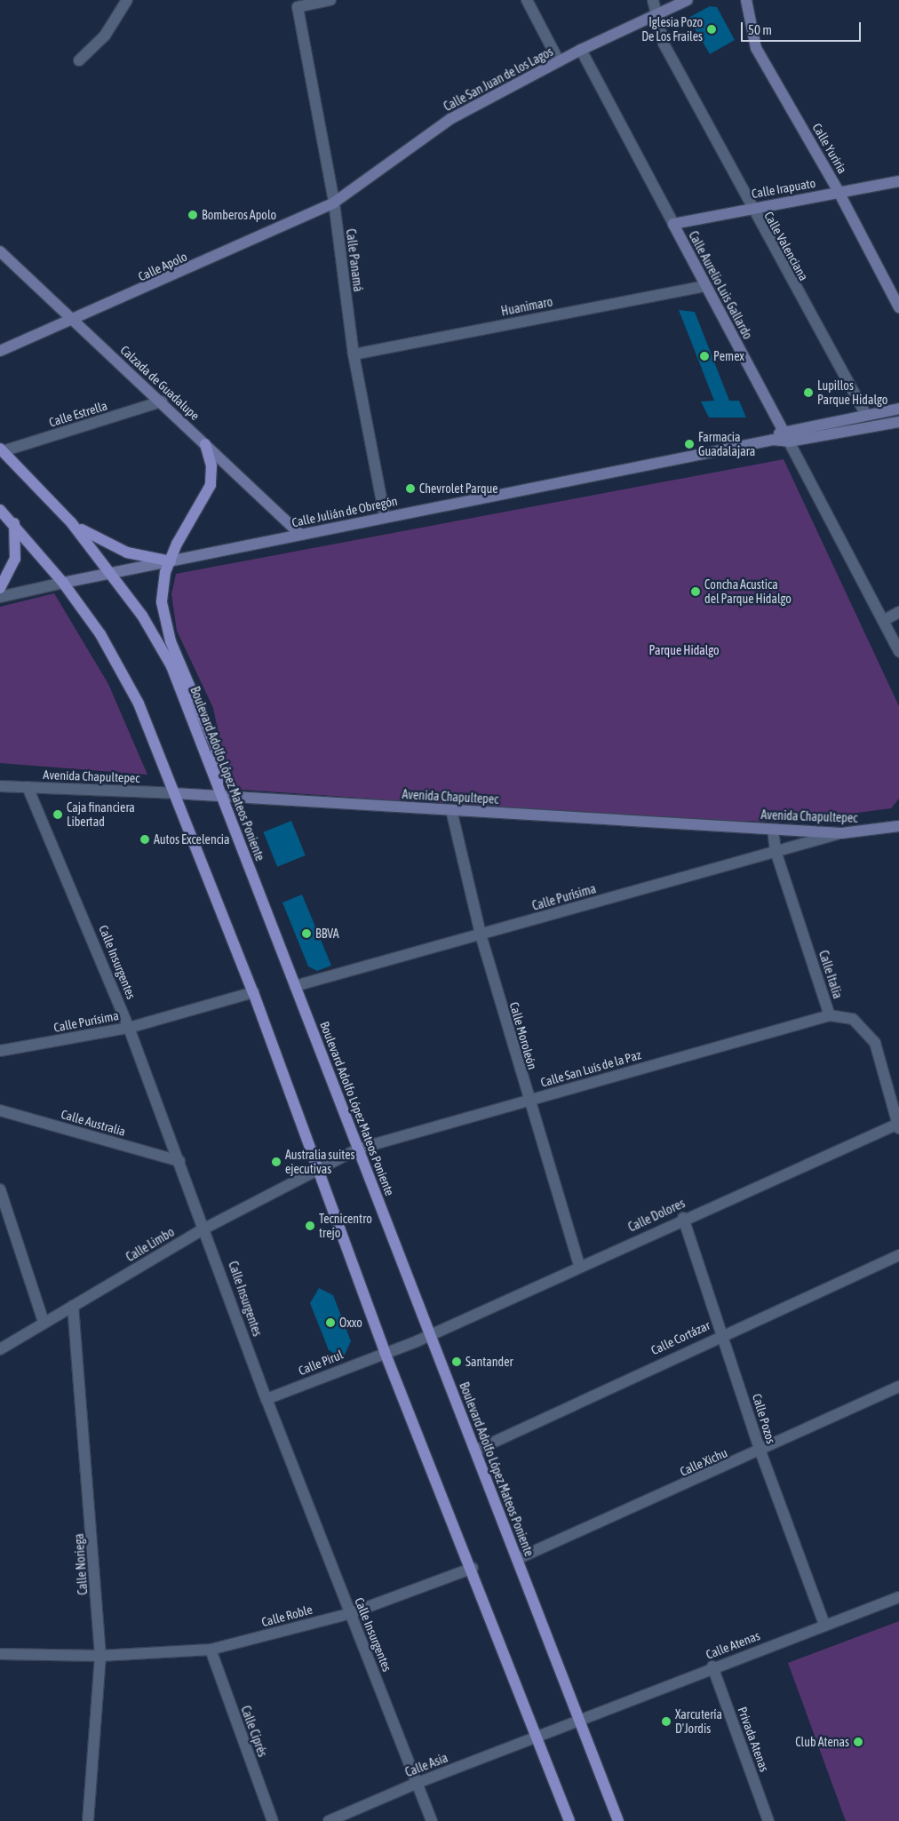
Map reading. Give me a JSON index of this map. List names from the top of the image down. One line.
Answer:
{"streets":{"main road":["Boulevard Adolfo López Mateos Poniente"],"street":["Calle San Juan de los Lagos","Calle Yuriria","Calle Irapuato","Calle Valenciana","Calle Panamá","Calle Apolo","Calle Aurelio Luis Gallardo","Huanimaro","Calzada de Guadalupe","Calle Estrella","Calle Julián de Obregón","Avenida Chapultepec","Calle Purísima","Calle Insurgentes","Calle Italia","Calle Moroleón","Calle San Luís de la Paz","Calle Australia","Calle Dolores","Calle Limbo","Calle Cortázar","Calle Pirul","Calle Pozos","Calle Xichu","Calle Noriega","Calle Roble","Calle Atenas","Calle Ciprés","Privada Atenas","Calle Asia"]},"crossings":[["Calle San Juan de los Lagos","Calle Valenciana"],["Calle San Juan de los Lagos","Calle Panamá"],["Calle San Juan de los Lagos","Calle Apolo"],["Calle San Juan de los Lagos","Calle Aurelio Luis Gallardo"],["Calle Yuriria","Calle Irapuato"],["Calle Irapuato","Calle Valenciana"],["Calle Irapuato","Calle Aurelio Luis Gallardo"],["Calle Panamá","Calle Apolo"],["Calle Panamá","Huanimaro"],["Calle Panamá","Calle Julián de Obregón"],["Calle Apolo","Calzada de Guadalupe"],["Calle Aurelio Luis Gallardo","Huanimaro"],["Calle Aurelio Luis Gallardo","Calle Julián de Obregón"],["Calzada de Guadalupe","Calle Estrella"],["Calzada de Guadalupe","Calle Julián de Obregón"],["Calle Estrella","Boulevard Adolfo López Mateos Poniente"],["Calle Julián de Obregón","Boulevard Adolfo López Mateos Poniente"],["Boulevard Adolfo López Mateos Poniente","Avenida Chapultepec"],["Boulevard Adolfo López Mateos Poniente","Calle Purísima"],["Boulevard Adolfo López Mateos Poniente","Calle San Luís de la Paz"],["Boulevard Adolfo López Mateos Poniente","Calle Dolores"],["Boulevard Adolfo López Mateos Poniente","Calle Cortázar"],["Boulevard Adolfo López Mateos Poniente","Calle Pirul"],["Boulevard Adolfo López Mateos Poniente","Calle Xichu"],["Boulevard Adolfo López Mateos Poniente","Calle Atenas"],["Avenida Chapultepec","Calle Purísima"],["Avenida Chapultepec","Calle Insurgentes"],["Avenida Chapultepec","Calle Italia"],["Avenida Chapultepec","Calle Moroleón"],["Calle Purísima","Calle Insurgentes"],["Calle Purísima","Calle Italia"],["Calle Purísima","Calle Moroleón"],["Calle Insurgentes","Calle Australia"],["Calle Insurgentes","Calle Limbo"],["Calle Insurgentes","Calle Pirul"],["Calle Insurgentes","Calle Roble"],["Calle Insurgentes","Calle Asia"],["Calle Italia","Calle San Luís de la Paz"],["Calle Italia","Calle Dolores"],["Calle Moroleón","Calle San Luís de la Paz"],["Calle Moroleón","Calle Dolores"],["Calle San Luís de la Paz","Calle Limbo"],["Calle Dolores","Calle Pirul"],["Calle Dolores","Calle Pozos"],["Calle Limbo","Calle Noriega"],["Calle Cortázar","Calle Pozos"],["Calle Pozos","Calle Xichu"],["Calle Pozos","Calle Atenas"],["Calle Noriega","Calle Roble"],["Calle Roble","Calle Ciprés"],["Calle Atenas","Privada Atenas"],["Calle Atenas","Calle Asia"]],"parks":["Parque Hidalgo"],"places":["Iglesia Pozo De Los Frailes","Bomberos Apolo","Pemex","Lupillos Parque Hidalgo","Farmacia Guadalajara","Chevrolet Parque","Concha Acustica del Parque Hidalgo","Caja financiera Libertad","Autos Excelencia","BBVA","Australia suites ejecutivas","Tecnicentro trejo","Oxxo","Santander","Xarcutería D'Jordis","Club Atenas"],"scale_bar":"50 m"}
